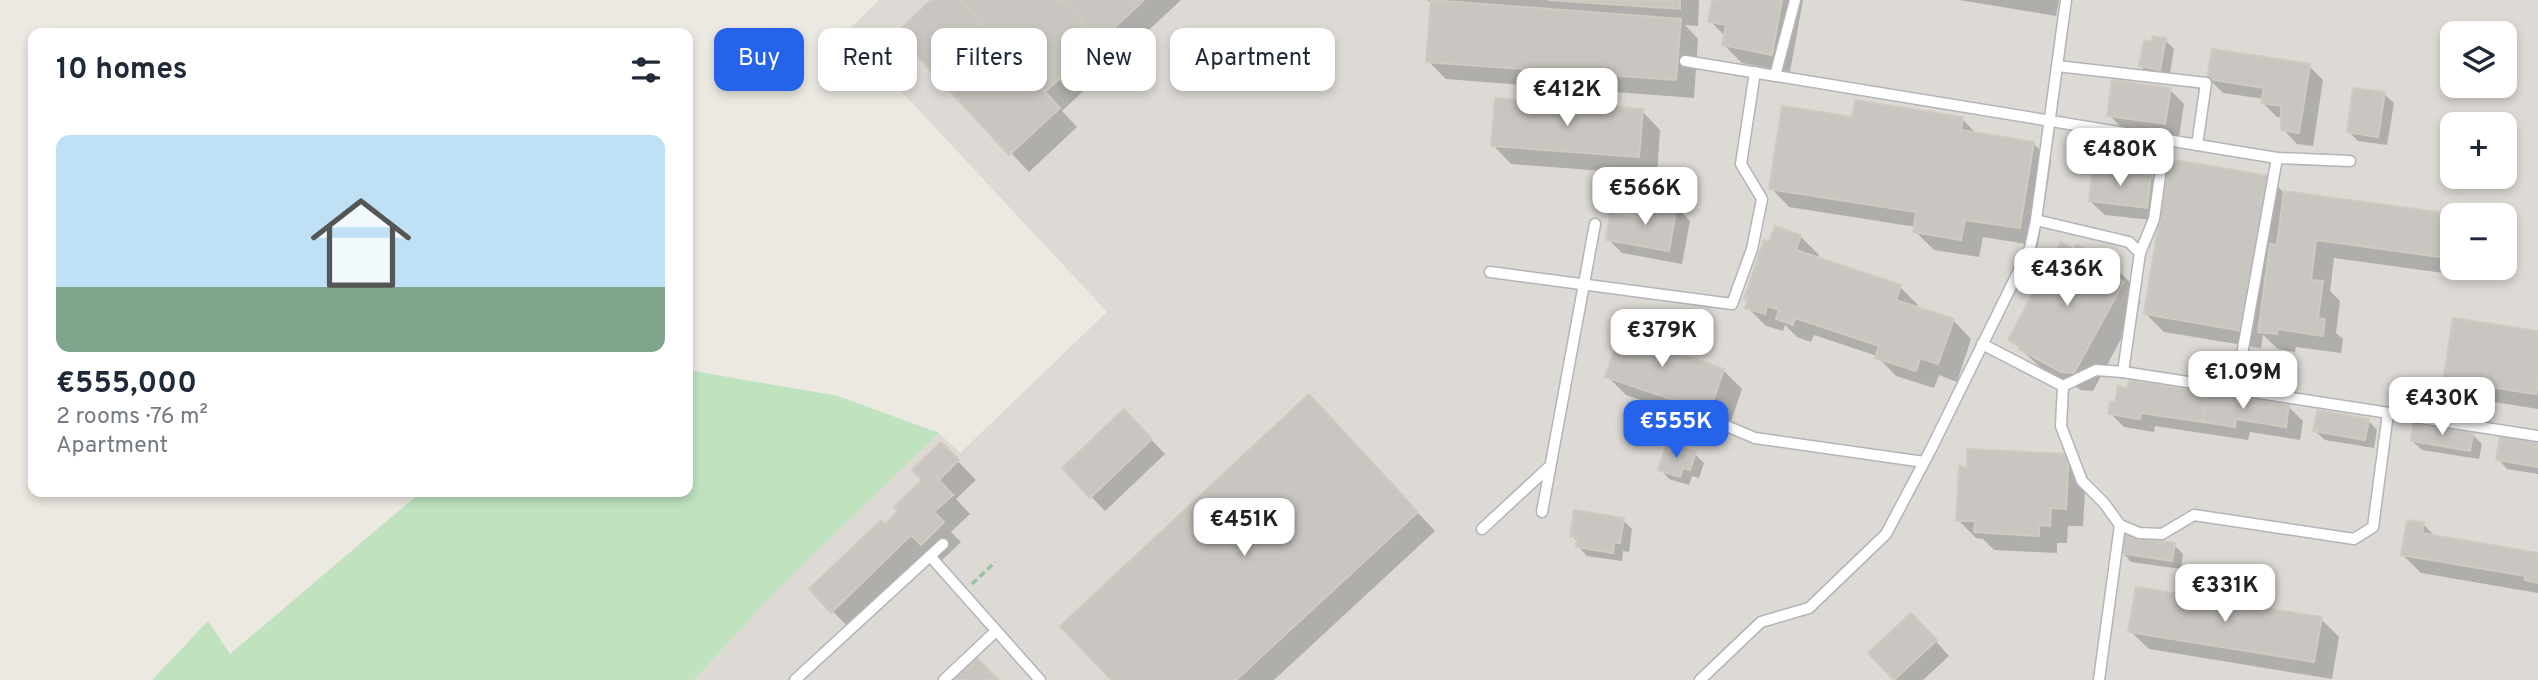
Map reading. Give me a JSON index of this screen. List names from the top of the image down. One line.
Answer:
{"page":{"map_buttons":["+","−"],"chip":["Buy","Rent","Filters","New","Apartment"],"heading":"10 homes","price":["€412K","€480K","€566K","€436K","€379K","€1.09M","€430K","€555K","€451K","€331K"],"list":[{"name":"€555,000","note":"2 rooms · 76 m² · Apartment"}]}}
